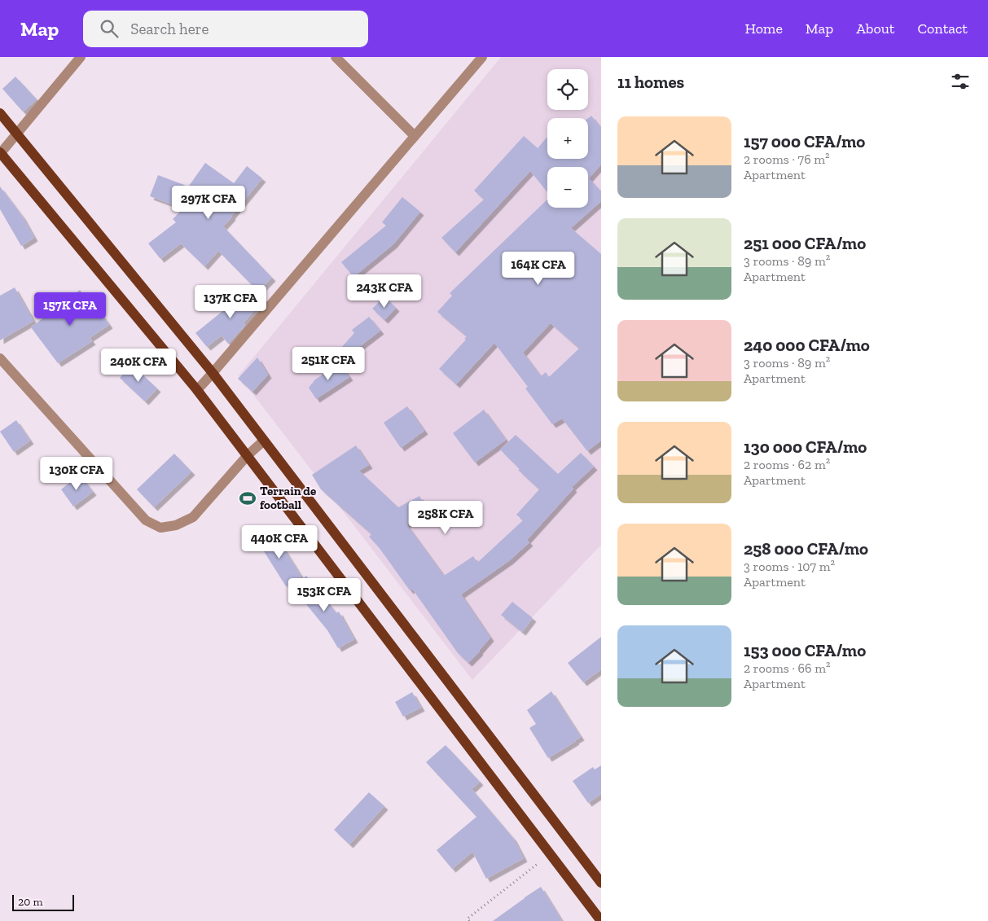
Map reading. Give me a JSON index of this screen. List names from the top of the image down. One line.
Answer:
{"places":{"sports":["Terrain de football"]},"scale_bar":"20 m","page":{"header":"Map","search":"Search here","nav":["Home","Map","About","Contact"],"heading":"11 homes","map_buttons":["+","−"],"list":[{"name":"157 000 CFA/mo","note":"2 rooms · 76 m² · Apartment"},{"name":"251 000 CFA/mo","note":"3 rooms · 89 m² · Apartment"},{"name":"240 000 CFA/mo","note":"3 rooms · 89 m² · Apartment"},{"name":"130 000 CFA/mo","note":"2 rooms · 62 m² · Apartment"},{"name":"258 000 CFA/mo","note":"3 rooms · 107 m² · Apartment"},{"name":"153 000 CFA/mo","note":"2 rooms · 66 m² · Apartment"}],"price":["297K CFA","164K CFA","243K CFA","137K CFA","157K CFA","251K CFA","240K CFA","130K CFA","258K CFA","440K CFA","153K CFA"],"scale":"20 m"}}
